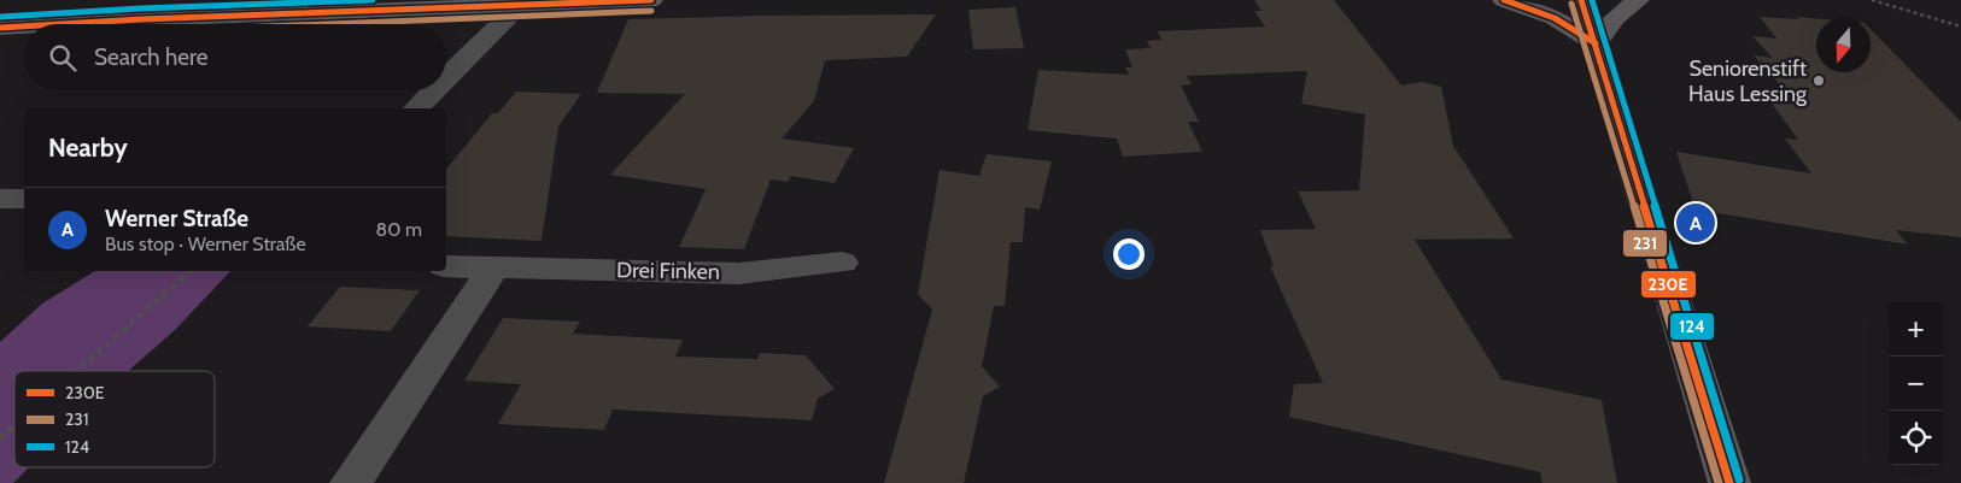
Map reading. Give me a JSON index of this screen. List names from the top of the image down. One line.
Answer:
{"streets":{"street":["Drei Finken"]},"places":["Seniorenstift Haus Lessing"],"lines":["transit line 230E","transit line 124","transit line 231"],"legend":["230E","231","124"],"north":"bottom","page":{"search":"Search here","heading":"Nearby","list":[{"mark":"A","name":"Werner Straße","note":"Bus stop · Werner Straße","value":"80 m"}],"pins":"A","map_buttons":["+","−"]}}
